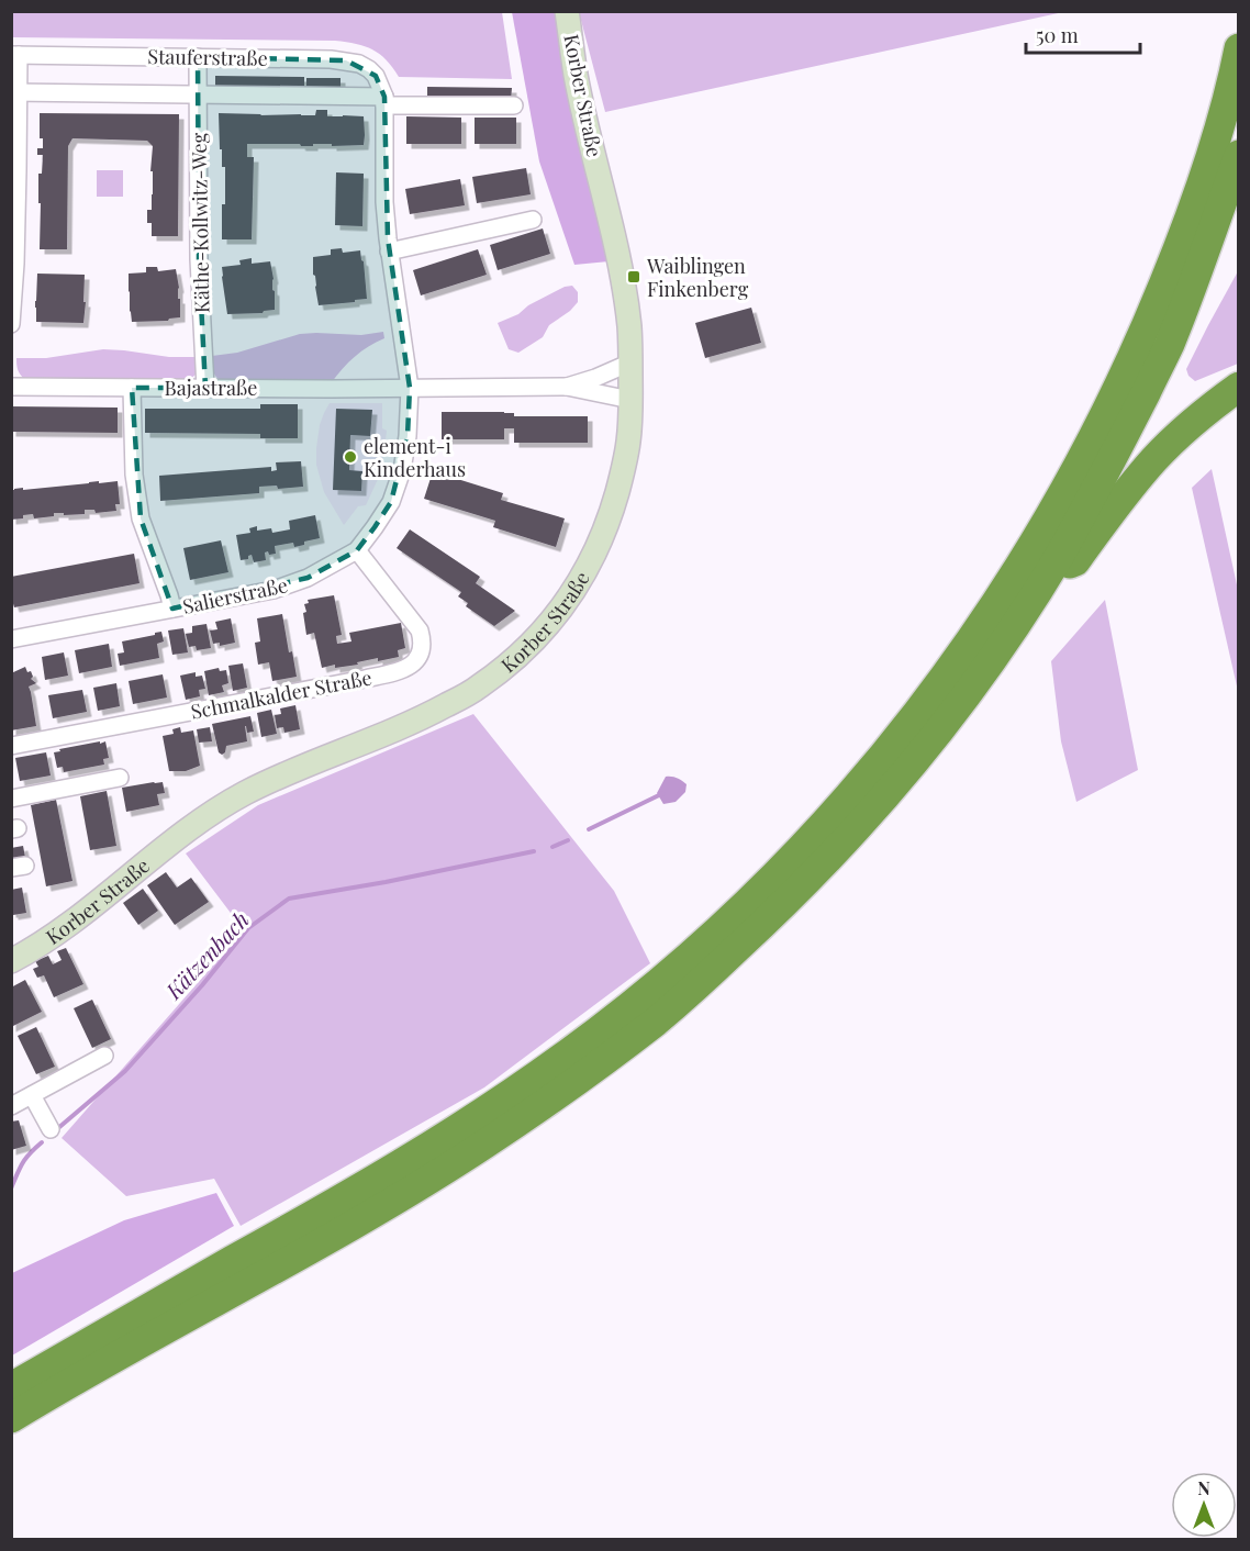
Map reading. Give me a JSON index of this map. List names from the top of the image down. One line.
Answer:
{"streets":{"street":["Stauferstraße","Korber Straße","Käthe-Kollwitz-Weg","Bajastraße","Salierstraße","Schmalkalder Straße"]},"crossings":[["Stauferstraße","Käthe-Kollwitz-Weg"],["Käthe-Kollwitz-Weg","Bajastraße"],["Bajastraße","Salierstraße"],["Salierstraße","Schmalkalder Straße"]],"water":["Kätzenbach"],"places":{"transit":["Waiblingen Finkenberg"],"other":["element-i Kinderhaus"]},"scale_bar":"50 m","north":"top"}
